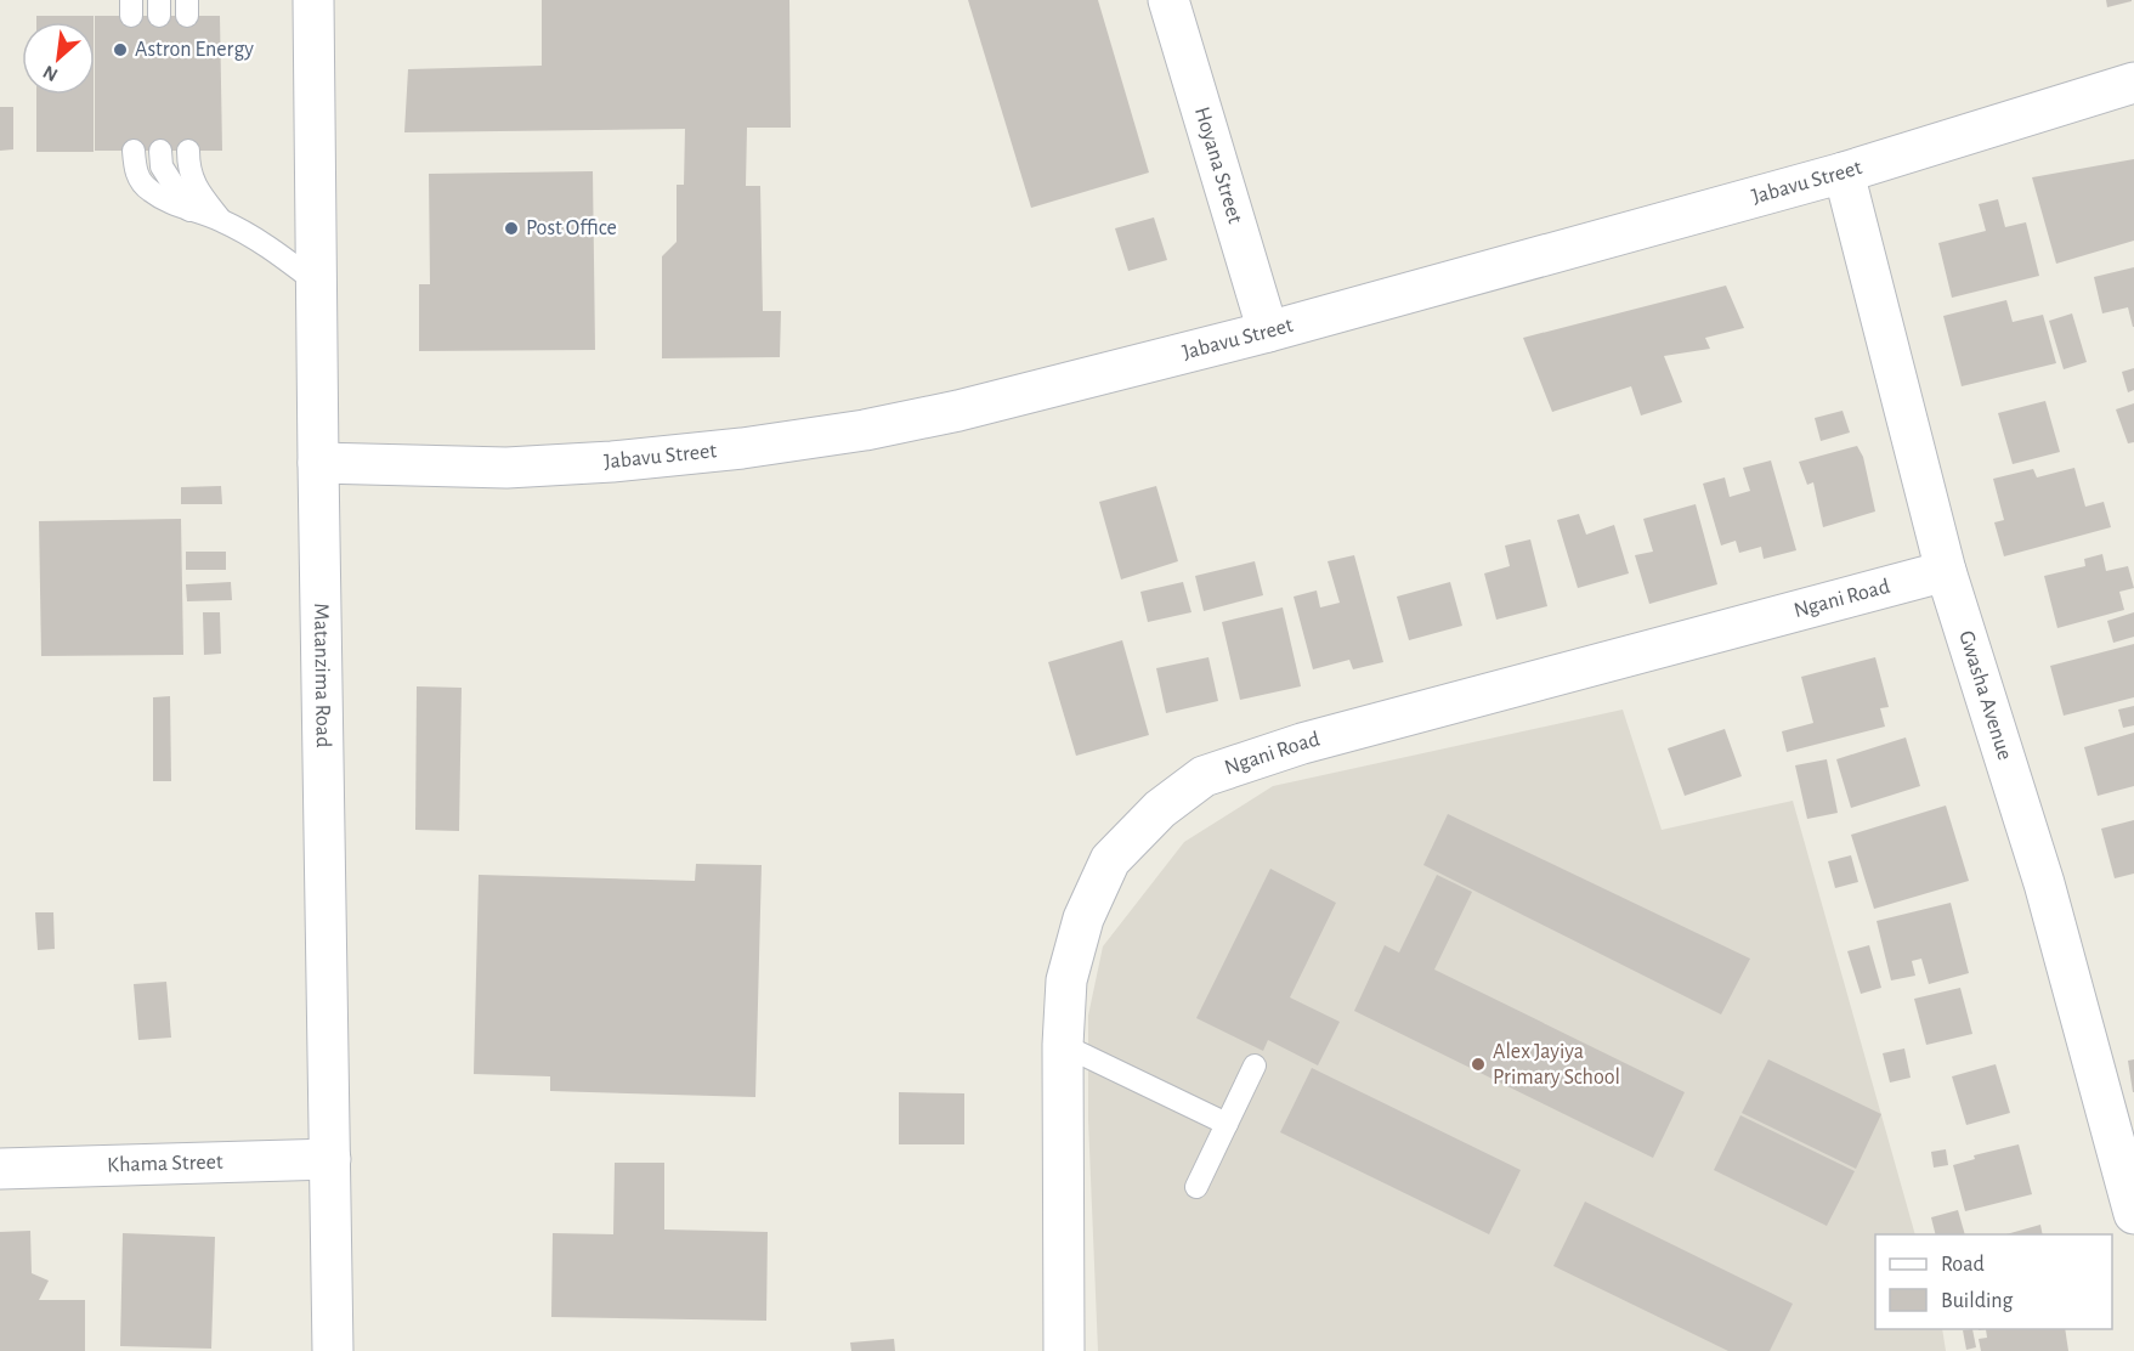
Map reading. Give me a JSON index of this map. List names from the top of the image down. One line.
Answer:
{"streets":{"street":["Hoyana Street","Jabavu Street","Ngani Road","Matanzima Road","Gwasha Avenue","Khama Street"]},"crossings":[["Hoyana Street","Jabavu Street"],["Jabavu Street","Matanzima Road"],["Jabavu Street","Gwasha Avenue"],["Ngani Road","Gwasha Avenue"],["Matanzima Road","Khama Street"]],"places":["Astron Energy","Post Office","Alex Jayiya Primary School"],"legend":["Road","Building"],"north":"bottom left"}
